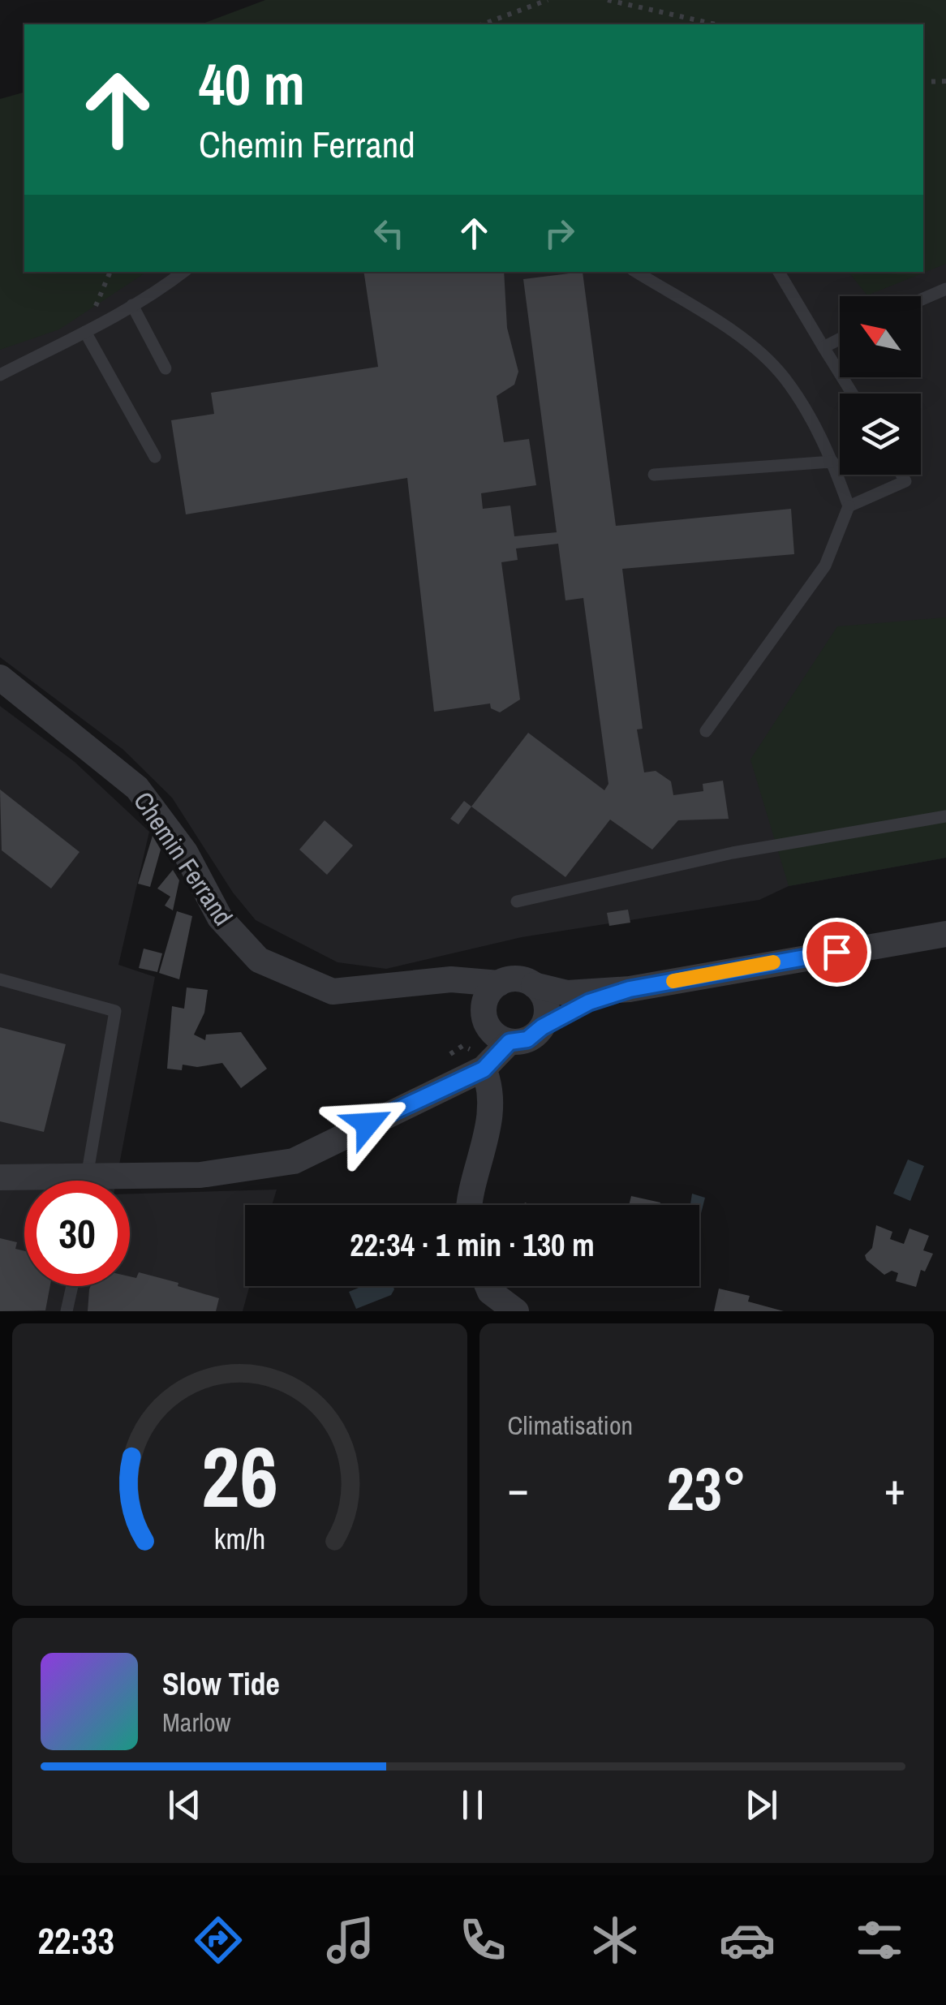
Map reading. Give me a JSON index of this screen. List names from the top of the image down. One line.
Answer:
{"streets":{"street":["Chemin Ferrand"]},"north":"top left","page":{"turn":["40 m","Chemin Ferrand"],"limit":"30","trip":"22:34 · 1 min · 130 m","tile":"Climatisation","heat":["−","23°","+"],"song":["Slow Tide","Marlow"],"tabs":"22:33","gauge":["26","km/h"]}}
